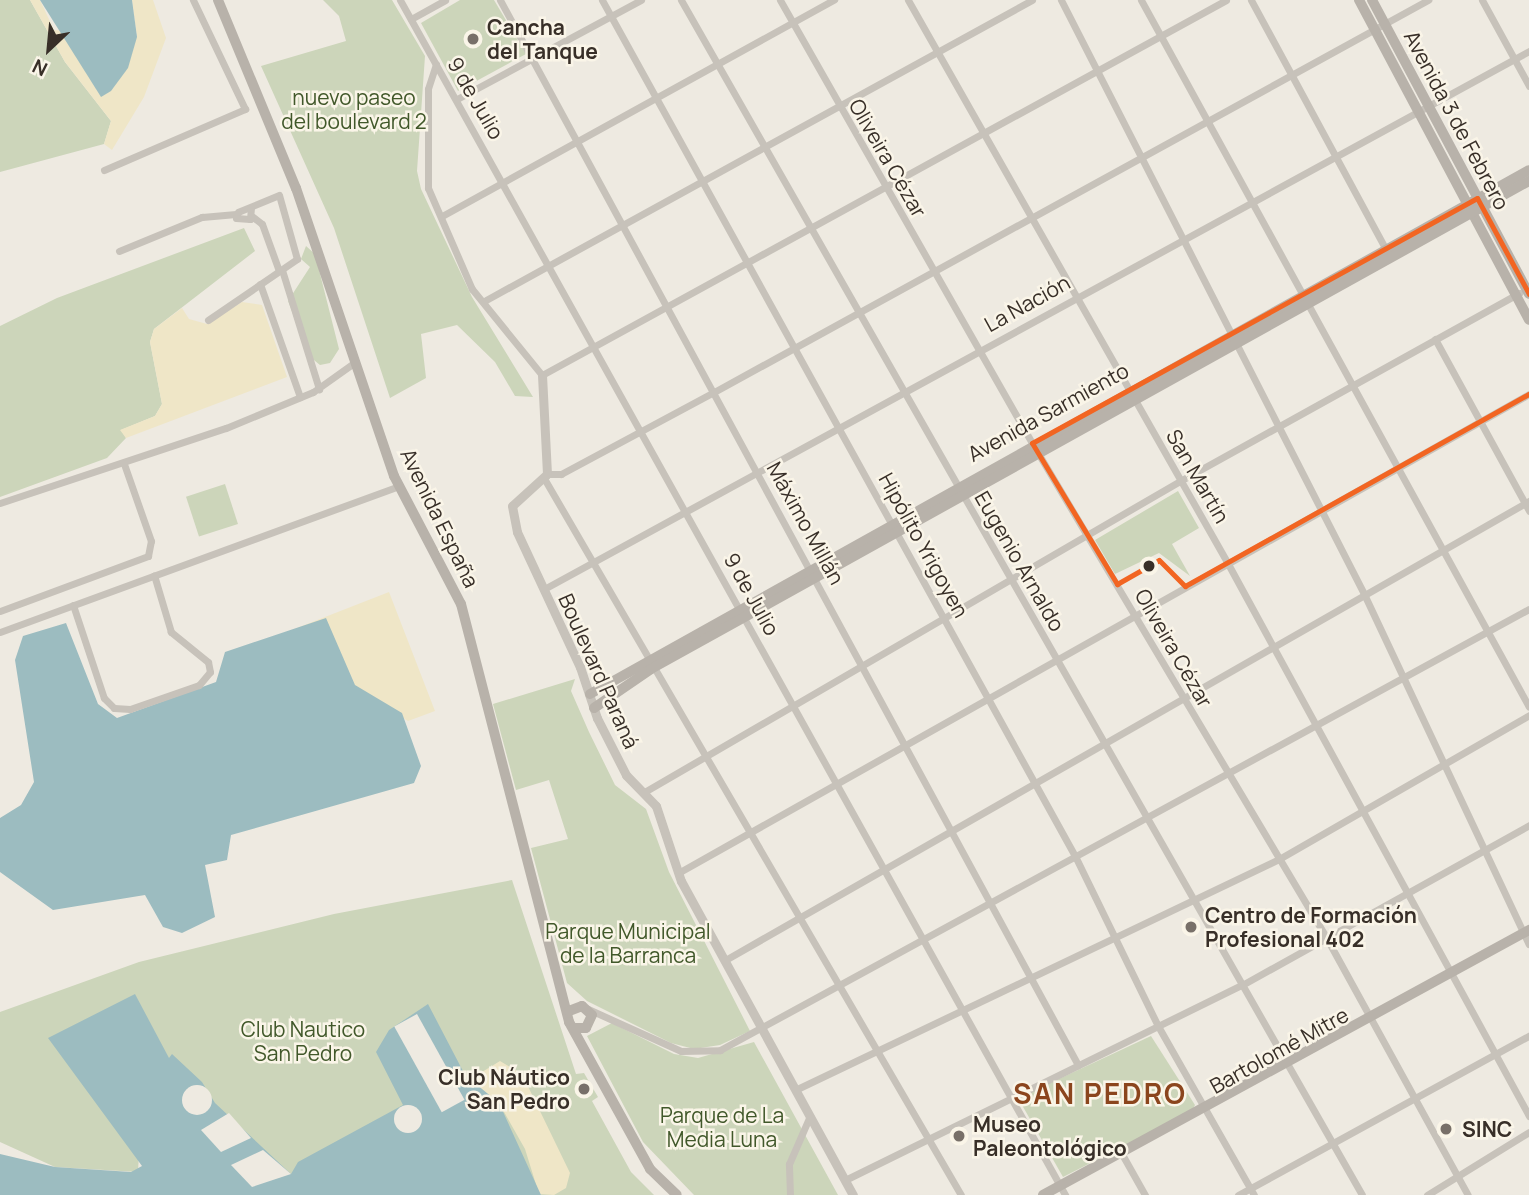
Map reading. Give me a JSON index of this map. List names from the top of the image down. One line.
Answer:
{"streets":{"main road":["Avenida 3 de Febrero","Avenida Sarmiento","Avenida España","Bartolomé Mitre"],"street":["9 de Julio","Oliveira Cézar","La Nación","San Martín","Máximo Millán","Hipólito Yrigoyen","Eugenio Arnaldo","Boulevard Paraná"]},"crossings":[["9 de Julio","La Nación"],["9 de Julio","Avenida Sarmiento"],["9 de Julio","Bartolomé Mitre"],["Avenida 3 de Febrero","La Nación"],["Avenida 3 de Febrero","Avenida Sarmiento"],["Oliveira Cézar","La Nación"],["Oliveira Cézar","Avenida Sarmiento"],["Oliveira Cézar","Bartolomé Mitre"],["La Nación","San Martín"],["La Nación","Máximo Millán"],["La Nación","Hipólito Yrigoyen"],["La Nación","Eugenio Arnaldo"],["La Nación","Boulevard Paraná"],["Avenida Sarmiento","San Martín"],["Avenida Sarmiento","Máximo Millán"],["Avenida Sarmiento","Hipólito Yrigoyen"],["Avenida Sarmiento","Eugenio Arnaldo"],["Avenida Sarmiento","Boulevard Paraná"],["San Martín","Bartolomé Mitre"],["Hipólito Yrigoyen","Bartolomé Mitre"],["Eugenio Arnaldo","Bartolomé Mitre"]],"districts":["SAN PEDRO"],"parks":["nuevo paseo del boulevard 2","Parque Municipal de la Barranca","Club Nautico San Pedro","Parque de La Media Luna"],"places":["Cancha del Tanque","Centro de Formación Profesional 402","Club Náutico San Pedro","SINC","Museo Paleontológico"],"north":"bottom left"}
